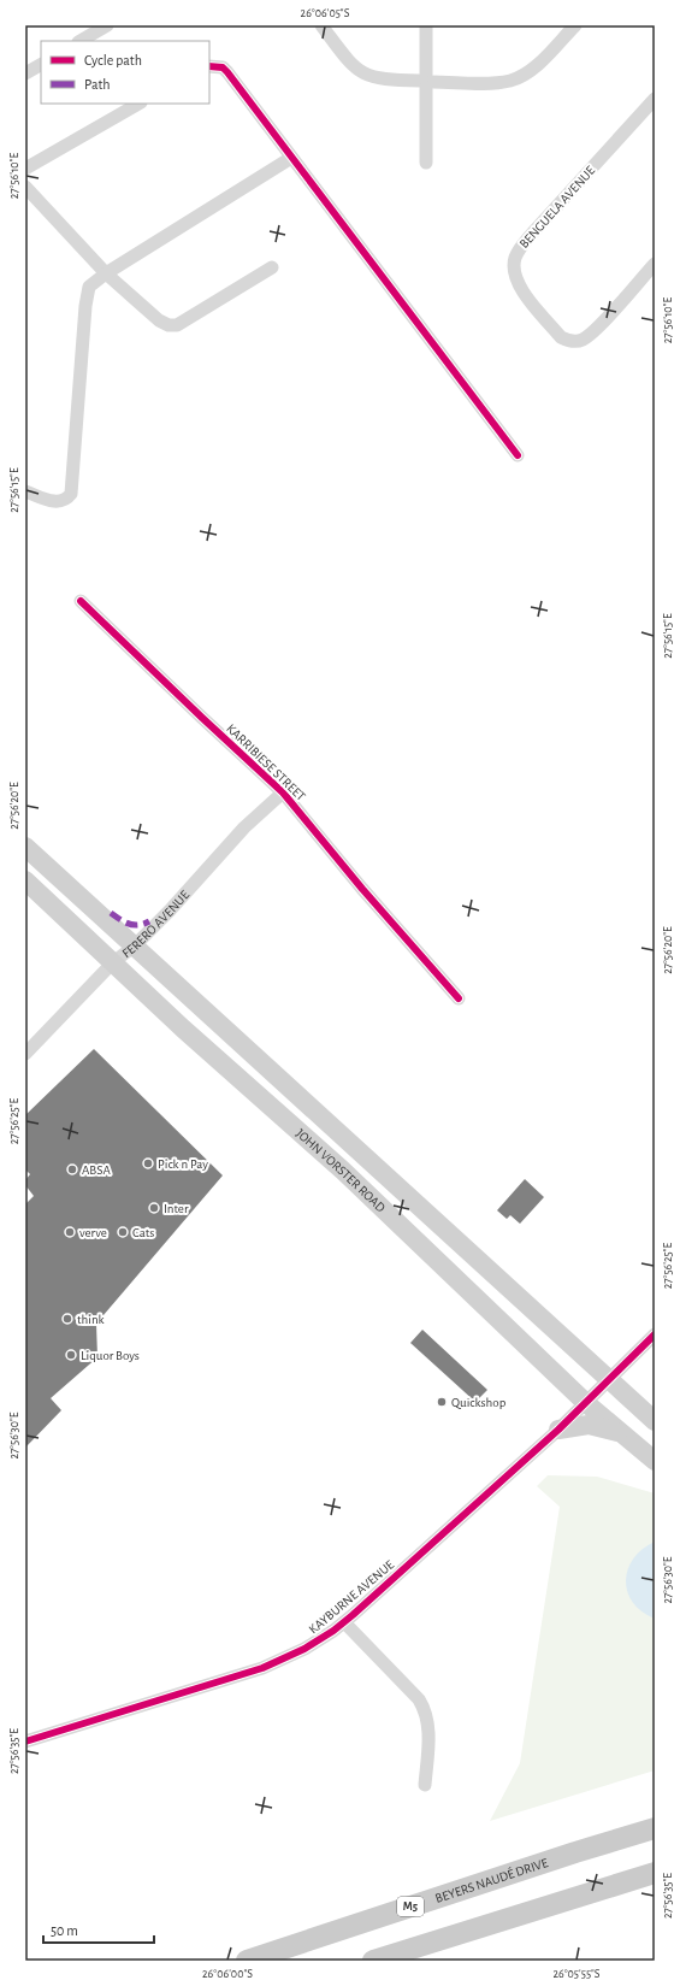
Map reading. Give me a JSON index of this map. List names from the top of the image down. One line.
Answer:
{"streets":{"main road":["JOHN VORSTER ROAD","BEYERS NAUDÉ DRIVE","M5"],"street":["BENGUELA AVENUE","KARRIBIESE STREET","FERERO AVENUE","KAYBURNE AVENUE"]},"crossings":[["KARRIBIESE STREET","FERERO AVENUE"],["FERERO AVENUE","JOHN VORSTER ROAD"],["JOHN VORSTER ROAD","KAYBURNE AVENUE"]],"places":["Pick n Pay","ABSA","Inter","verve","Cats","think","Liquor Boys","Quickshop"],"legend":["Cycle path","Path"],"scale_bar":"50 m","coordinates":["26°06'05\"S","27°56'10\"E","27°56'15\"E","27°56'20\"E","27°56'25\"E","27°56'30\"E","27°56'35\"E","26°06'00\"S","26°05'55\"S"]}
